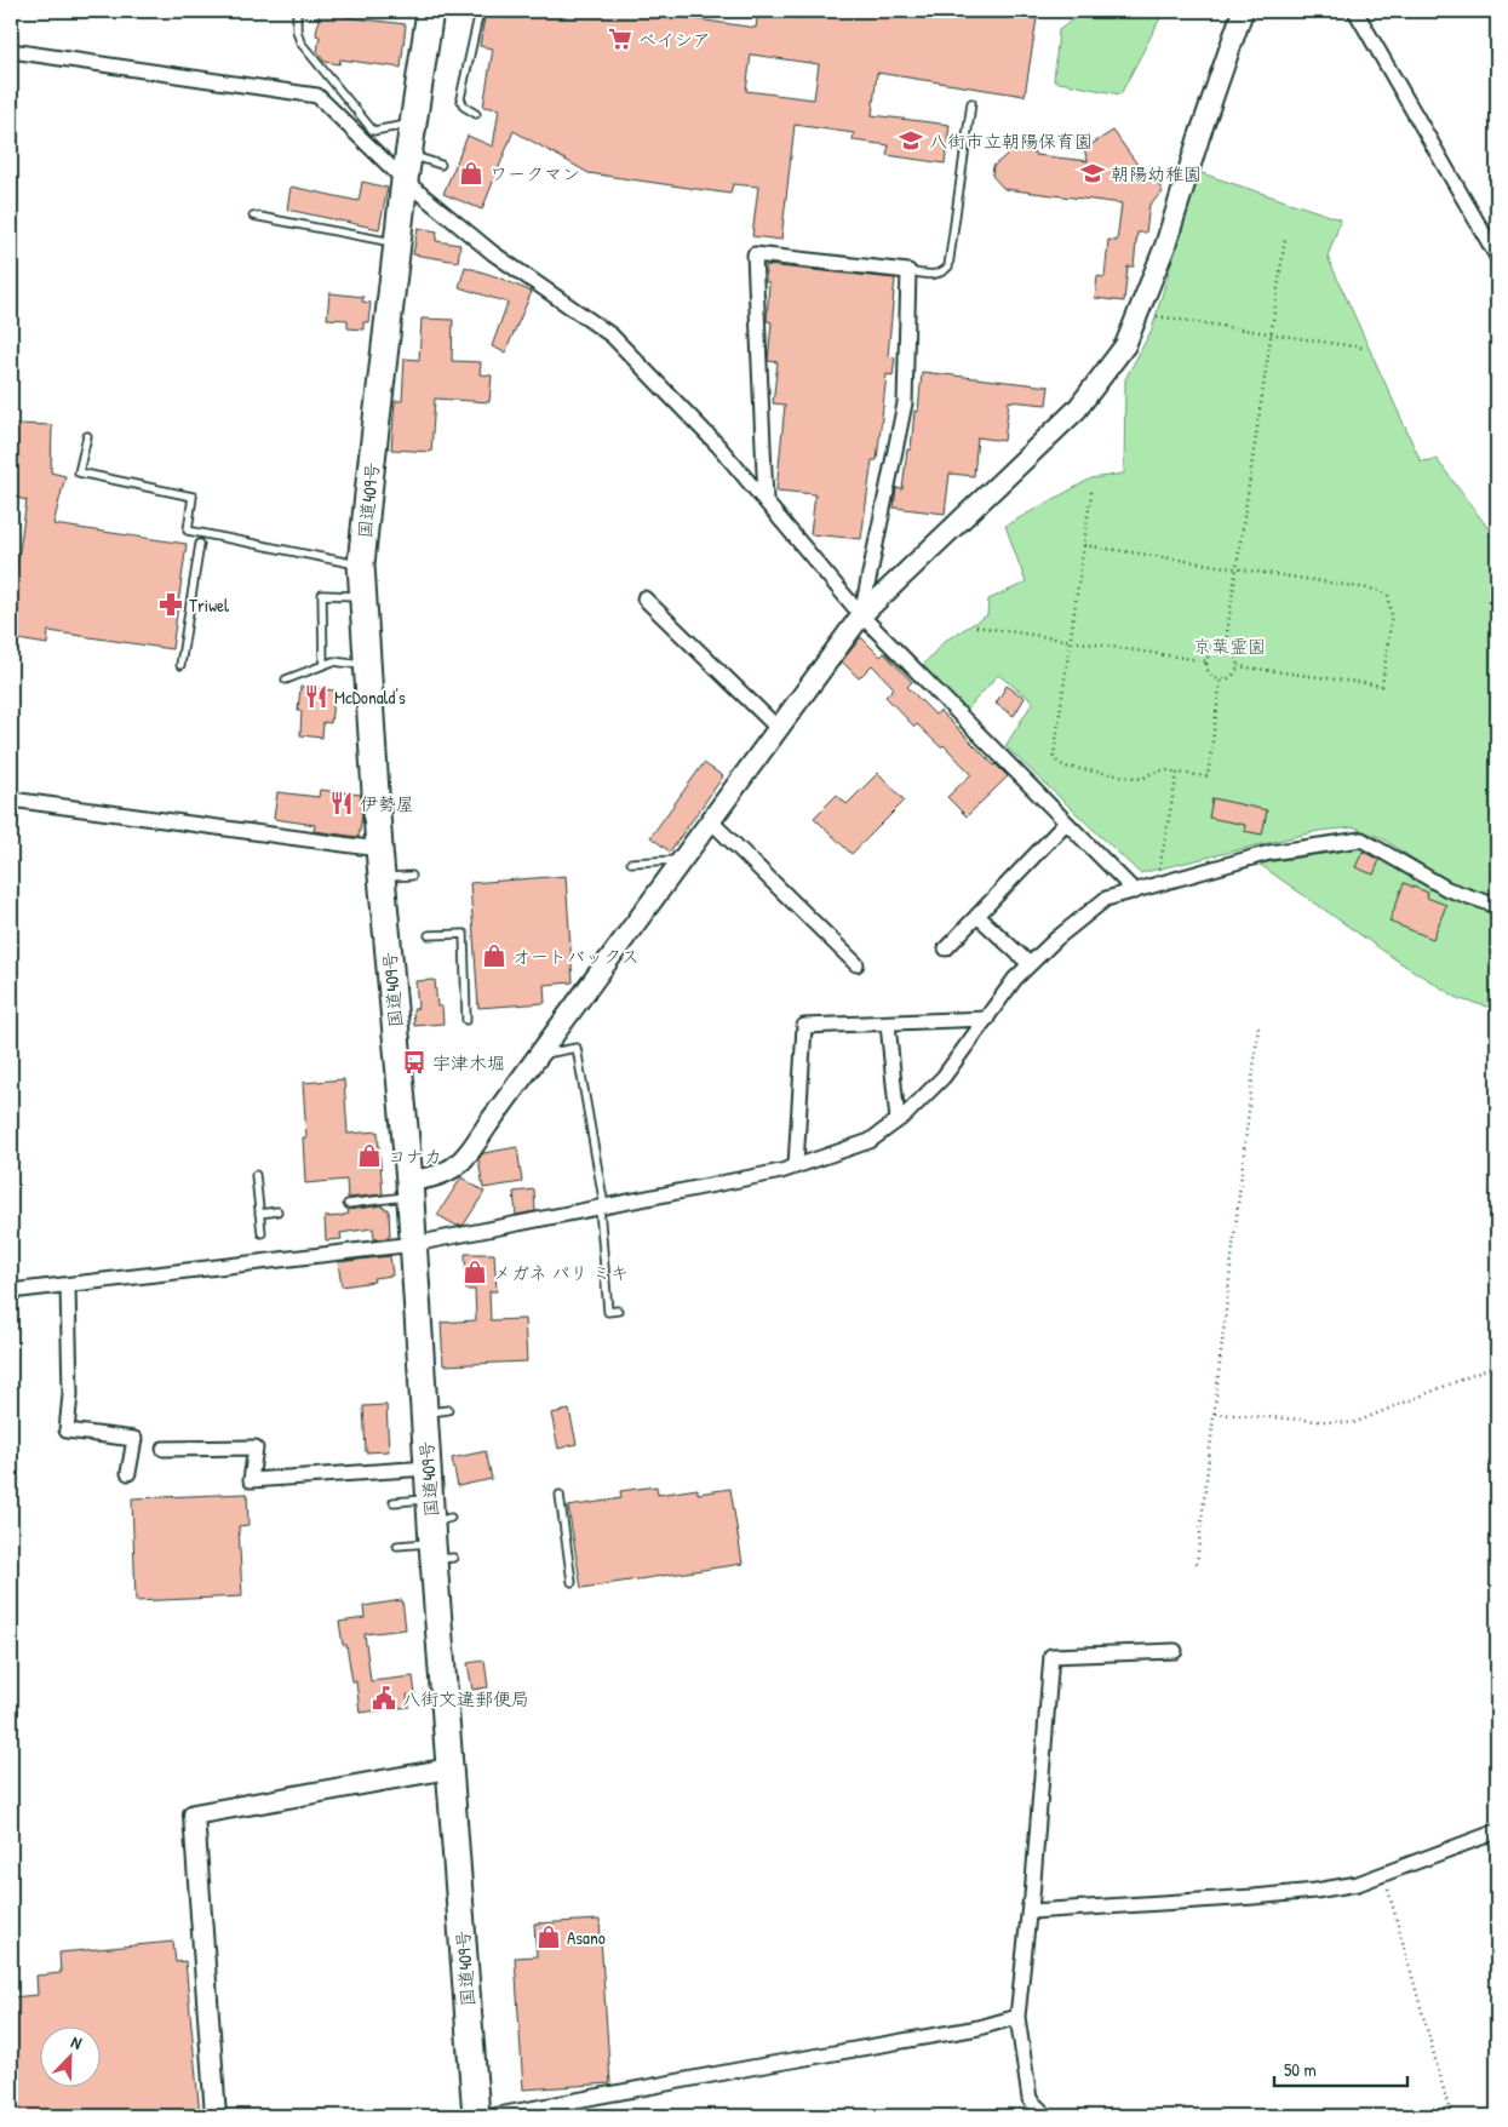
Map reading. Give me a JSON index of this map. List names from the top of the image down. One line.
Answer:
{"streets":{"highway":["国道409号"]},"parks":["京葉霊園"],"places":{"supermarket":["ベイシア"],"school or university":["八街市立朝陽保育園","朝陽幼稚園"],"shop":["ワークマン","オートバックス","コナカ","メガネ パリ ミキ","Asano"],"pharmacy":["Triwel"],"restaurant":["McDonald's","伊勢屋"],"bus stop":["宇津木堀"],"public building":["八街文違郵便局"]},"scale_bar":"50 m","north":"top right"}
